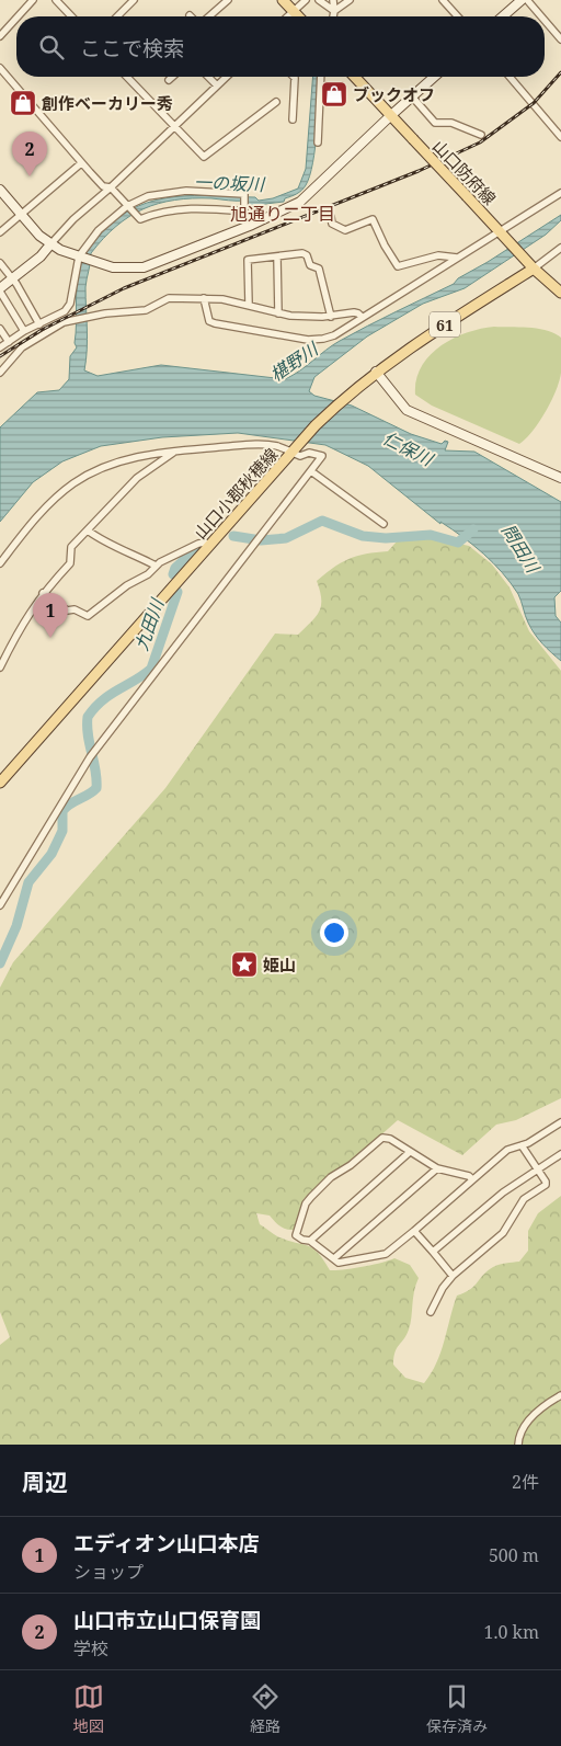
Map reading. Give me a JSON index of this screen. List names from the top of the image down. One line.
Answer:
{"streets":{"main road":["山口防府線","61","山口小郡秋穂線"]},"crossings":[["山口防府線","山口小郡秋穂線"]],"districts":["旭通り二丁目"],"water":["一の坂川","椹野川","仁保川","問田川","九田川"],"places":{"shop":["ブックオフ","創作ベーカリー秀"],"place":["姫山"]},"page":{"search":"ここで検索","pins":["2","1"],"heading":["周辺","2件"],"list":[{"mark":"1","name":"エディオン山口本店","note":"ショップ","value":"500 m"},{"mark":"2","name":"山口市立山口保育園","note":"学校","value":"1.0 km"}],"nav":["地図","経路","保存済み"]}}
